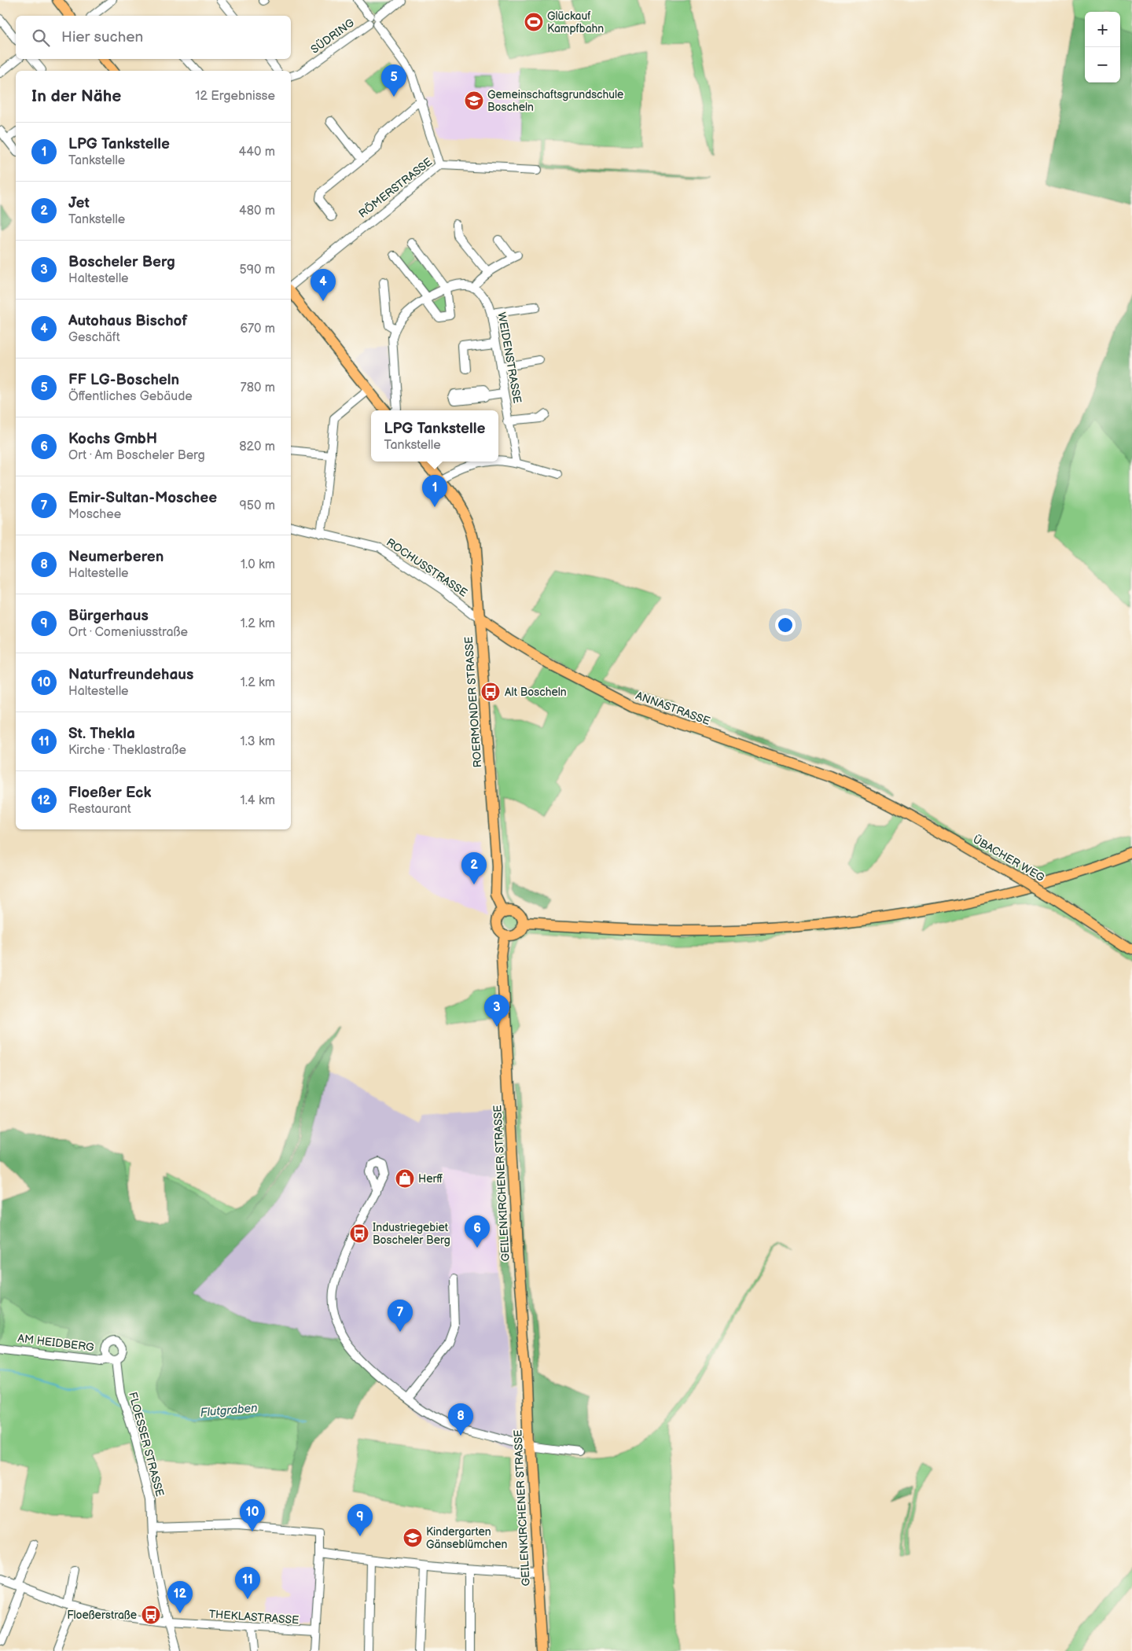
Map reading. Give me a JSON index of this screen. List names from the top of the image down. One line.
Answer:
{"streets":{"main road":["ROERMONDER STRASSE","ANNASTRASSE","ÜBACHER WEG","GEILENKIRCHENER STRASSE"],"street":["SÜDRING","RÖMERSTRASSE","WEIDENSTRASSE","ROCHUSSTRASSE","AM HEIDBERG","FLOESSER STRASSE","THEKLASTRASSE"]},"crossings":[["ROCHUSSTRASSE","ROERMONDER STRASSE"],["ROCHUSSTRASSE","ANNASTRASSE"],["ROERMONDER STRASSE","ANNASTRASSE"],["ROERMONDER STRASSE","GEILENKIRCHENER STRASSE"],["ANNASTRASSE","ÜBACHER WEG"],["AM HEIDBERG","FLOESSER STRASSE"],["FLOESSER STRASSE","THEKLASTRASSE"]],"water":["Flutgraben"],"places":{"sports":["Glückauf Kampfbahn"],"school or university":["Gemeinschaftsgrundschule Boscheln","Kindergarten Gänseblümchen"],"bus stop":["Alt Boscheln","Industriegebiet Boscheler Berg","Floeßerstraße"],"shop":["Herff"]},"page":{"map_buttons":["+","−"],"search":"Hier suchen","pins":["5","4","1","2","3","6","7","8","10","9","11","12"],"heading":["In der Nähe","12 Ergebnisse"],"list":[{"mark":"1","name":"LPG Tankstelle","note":"Tankstelle","value":"440 m"},{"mark":"2","name":"Jet","note":"Tankstelle","value":"480 m"},{"mark":"3","name":"Boscheler Berg","note":"Haltestelle","value":"590 m"},{"mark":"4","name":"Autohaus Bischof","note":"Geschäft","value":"670 m"},{"mark":"5","name":"FF LG-Boscheln","note":"Öffentliches Gebäude","value":"780 m"},{"mark":"6","name":"Kochs GmbH","note":"Ort · Am Boscheler Berg","value":"820 m"},{"mark":"7","name":"Emir-Sultan-Moschee","note":"Moschee","value":"950 m"},{"mark":"8","name":"Neumerberen","note":"Haltestelle","value":"1.0 km"},{"mark":"9","name":"Bürgerhaus","note":"Ort · Comeniusstraße","value":"1.2 km"},{"mark":"10","name":"Naturfreundehaus","note":"Haltestelle","value":"1.2 km"},{"mark":"11","name":"St. Thekla","note":"Kirche · Theklastraße","value":"1.3 km"},{"mark":"12","name":"Floeßer Eck","note":"Restaurant","value":"1.4 km"}],"popup":["LPG Tankstelle","Tankstelle"]}}
